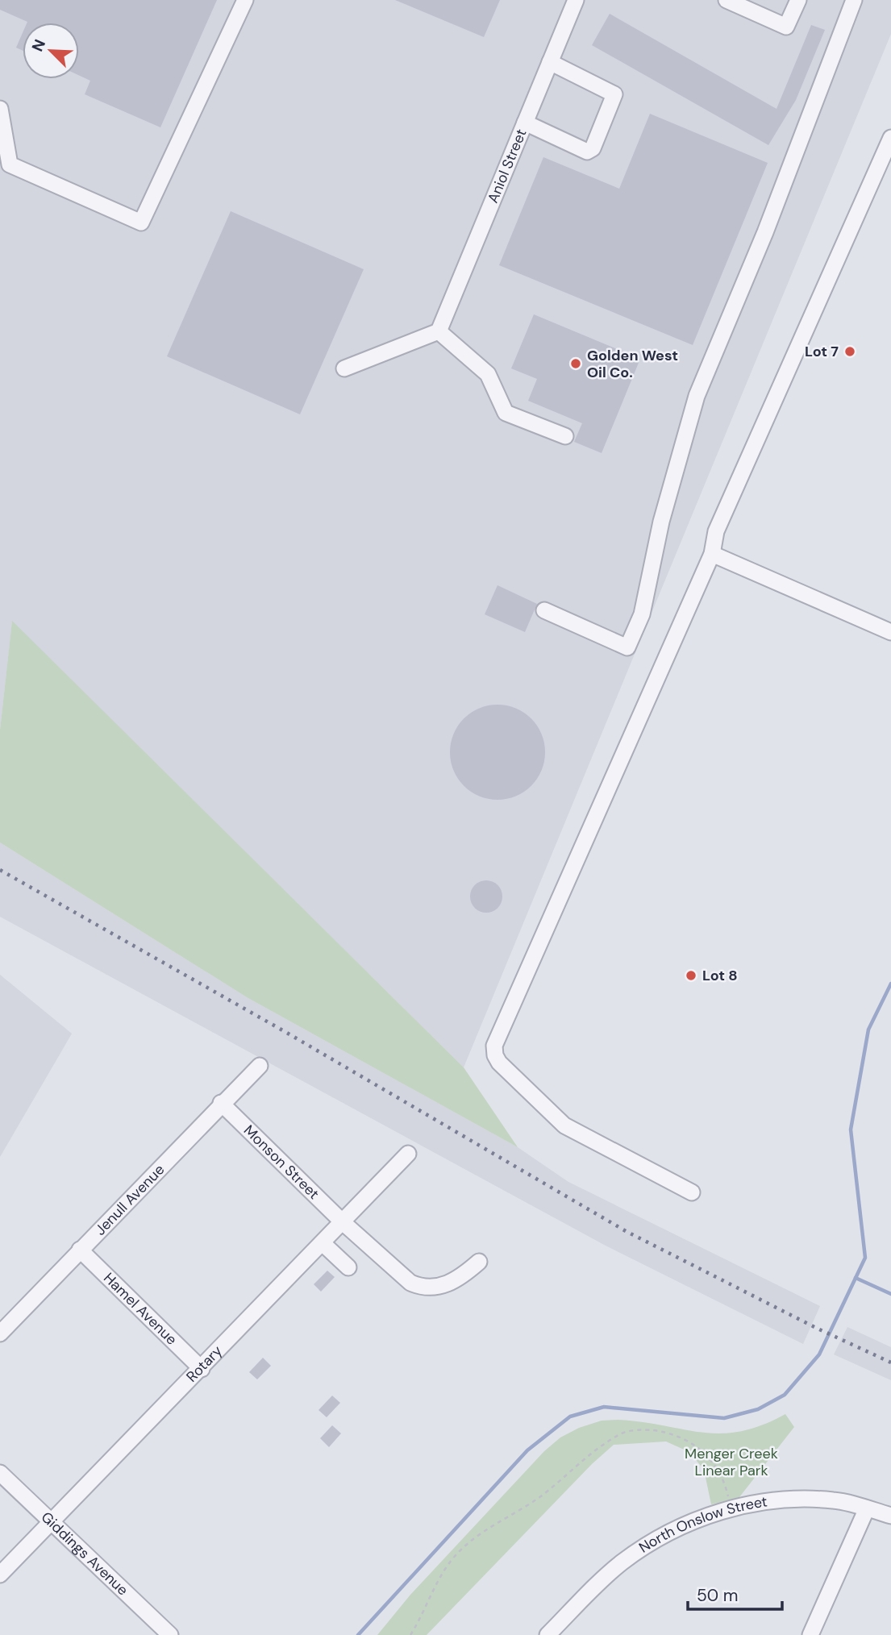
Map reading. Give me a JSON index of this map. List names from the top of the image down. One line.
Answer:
{"streets":{"street":["Aniol Street","Monson Street","Jenull Avenue","Hamel Avenue","Rotary","North Onslow Street","Giddings Avenue"]},"crossings":[["Monson Street","Jenull Avenue"],["Monson Street","Rotary"],["Jenull Avenue","Hamel Avenue"],["Hamel Avenue","Rotary"],["Rotary","Giddings Avenue"]],"parks":["Menger Creek Linear Park"],"places":["Lot 7","Golden West Oil Co.","Lot 8"],"scale_bar":"50 m","north":"top left"}
